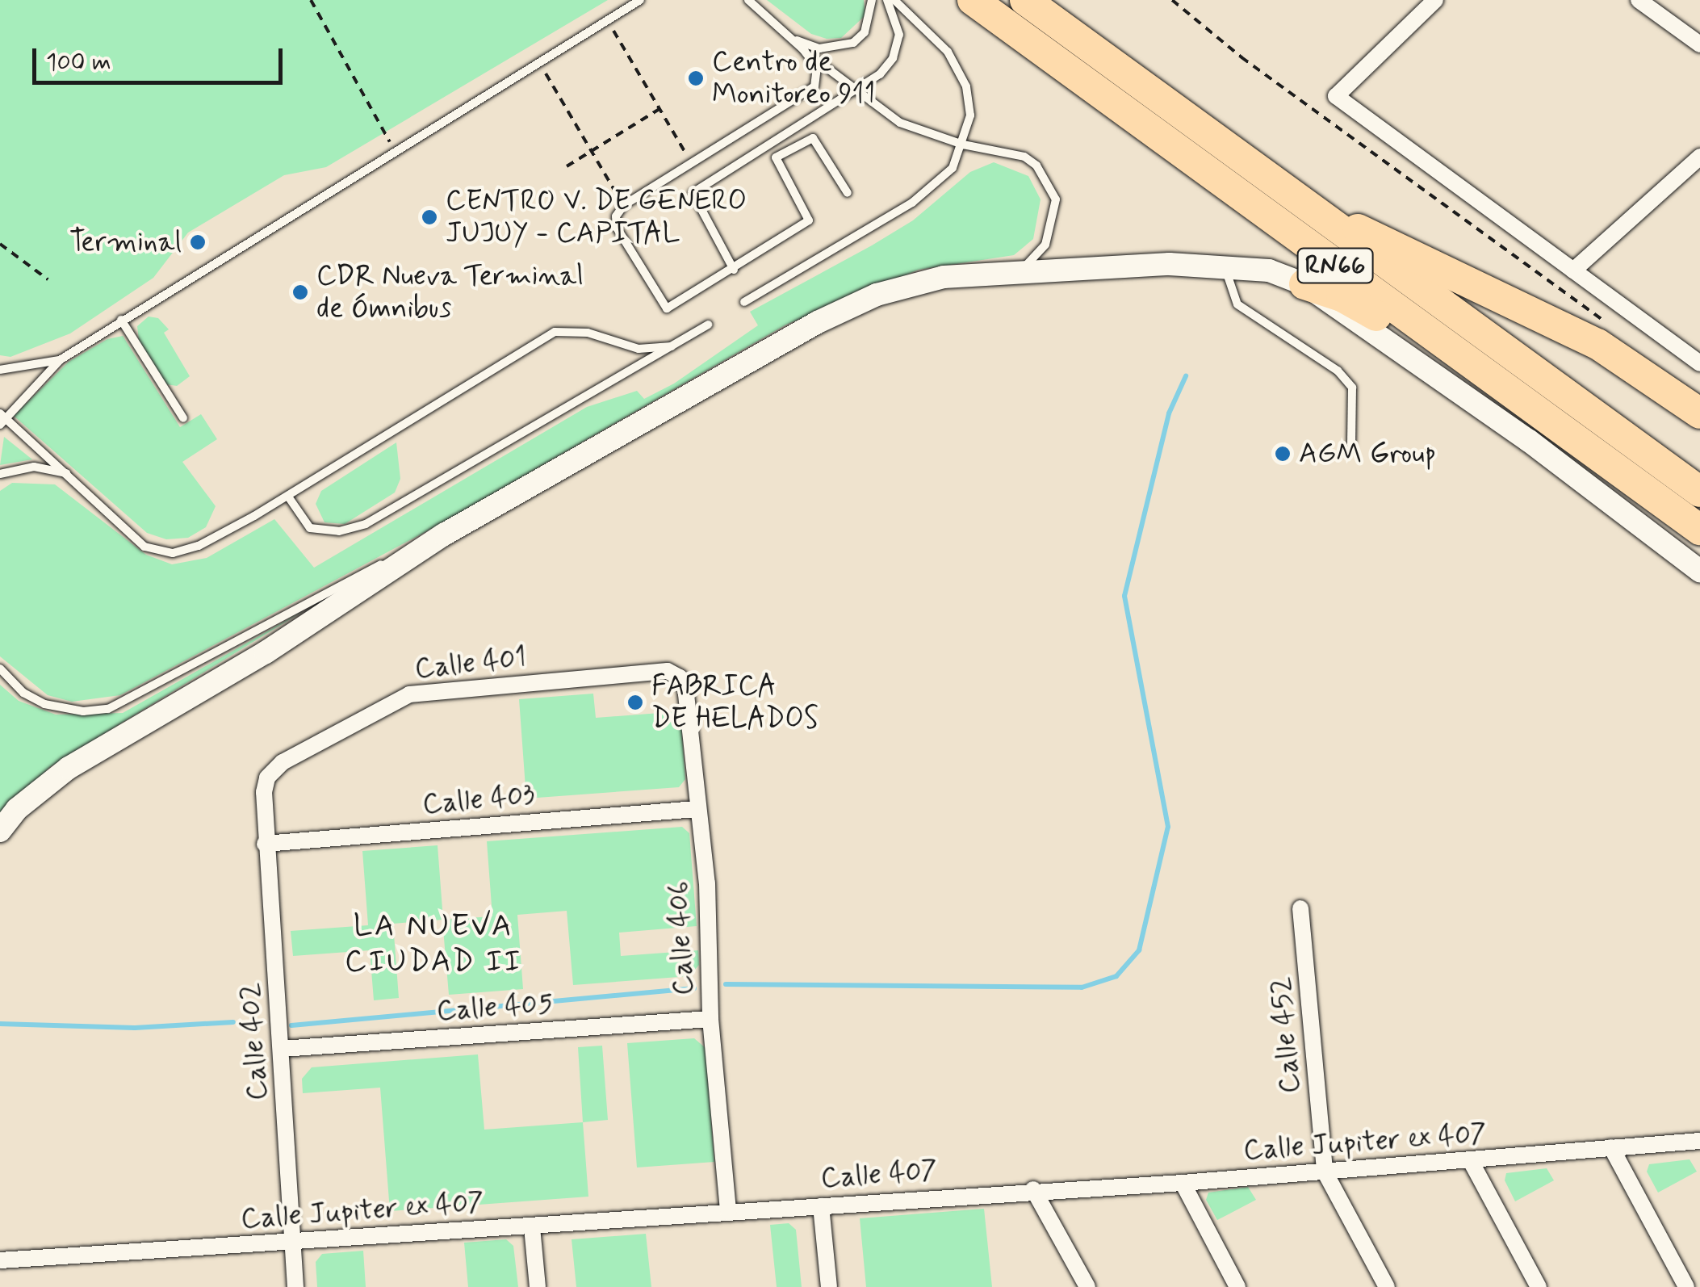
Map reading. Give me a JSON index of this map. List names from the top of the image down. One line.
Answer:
{"streets":{"highway":["RN66"],"street":["Calle 401","Calle 403","Calle 406","Calle 405","Calle 452","Calle 402","Calle Jupiter ex 407","Calle 407"]},"crossings":[["Calle 401","Calle 406"],["Calle 401","Calle 402"],["Calle 403","Calle 406"],["Calle 403","Calle 402"],["Calle 406","Calle 405"],["Calle 406","Calle Jupiter ex 407"],["Calle 406","Calle 407"],["Calle 405","Calle 402"],["Calle 452","Calle Jupiter ex 407"],["Calle 402","Calle Jupiter ex 407"],["Calle Jupiter ex 407","Calle 407"]],"districts":["LA NUEVA CIUDAD II"],"places":["Centro de Monitoreo 911","CENTRO V. DE GENERO JUJUY - CAPITAL","Terminal","CDR Nueva Terminal de Ómnibus","AGM Group","FABRICA DE HELADOS"],"scale_bar":"100 m"}
